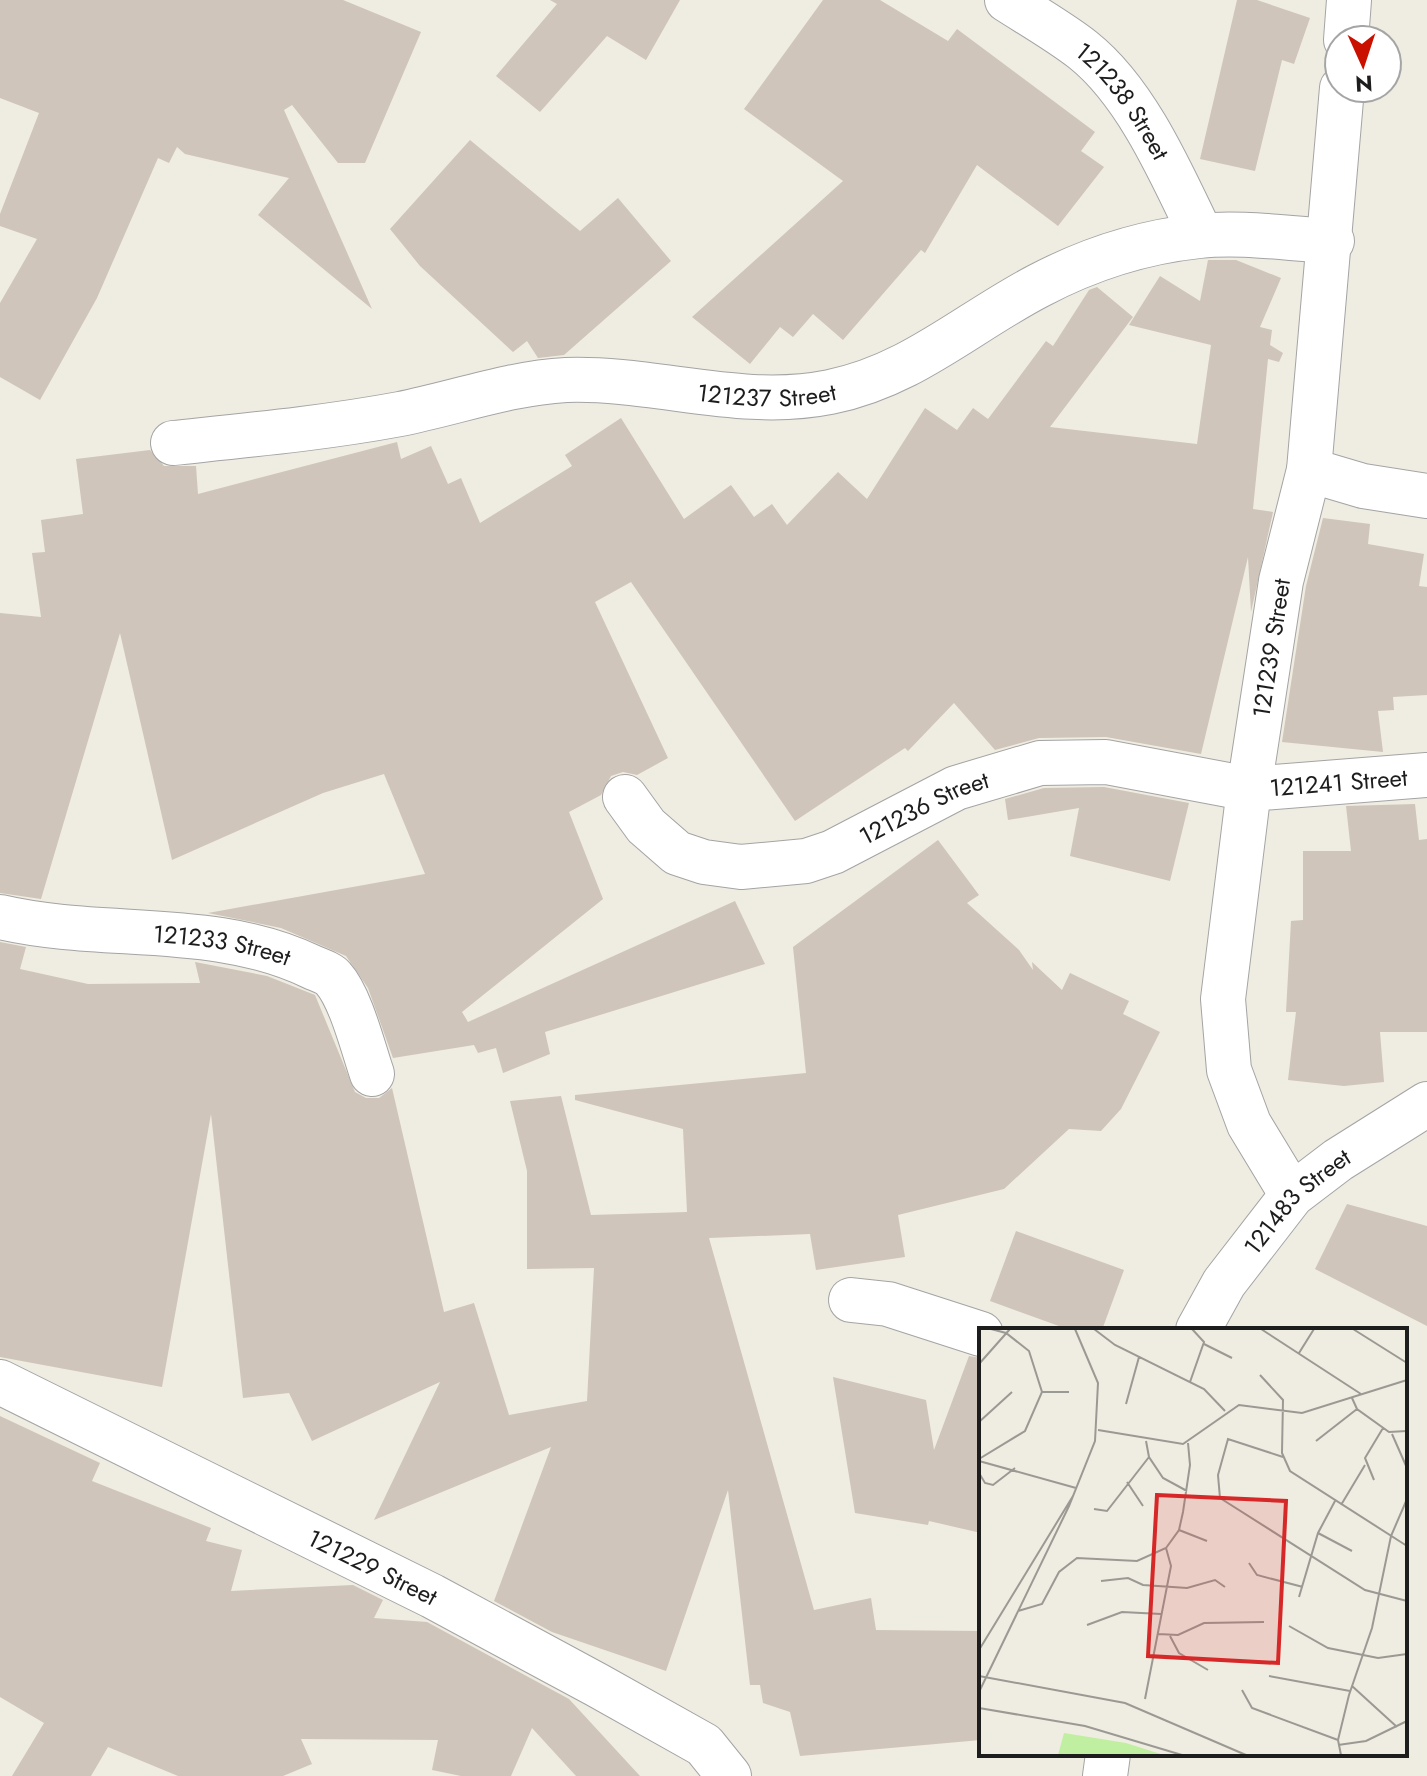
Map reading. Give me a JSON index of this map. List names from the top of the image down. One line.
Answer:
{"streets":{"street":["121238 Street","121237 Street","121239 Street","121241 Street","121236 Street","121233 Street","121483 Street","121229 Street"]},"crossings":[["121238 Street","121237 Street"],["121237 Street","121239 Street"],["121239 Street","121241 Street"],["121239 Street","121236 Street"],["121239 Street","121483 Street"],["121241 Street","121236 Street"]],"north":"bottom"}
